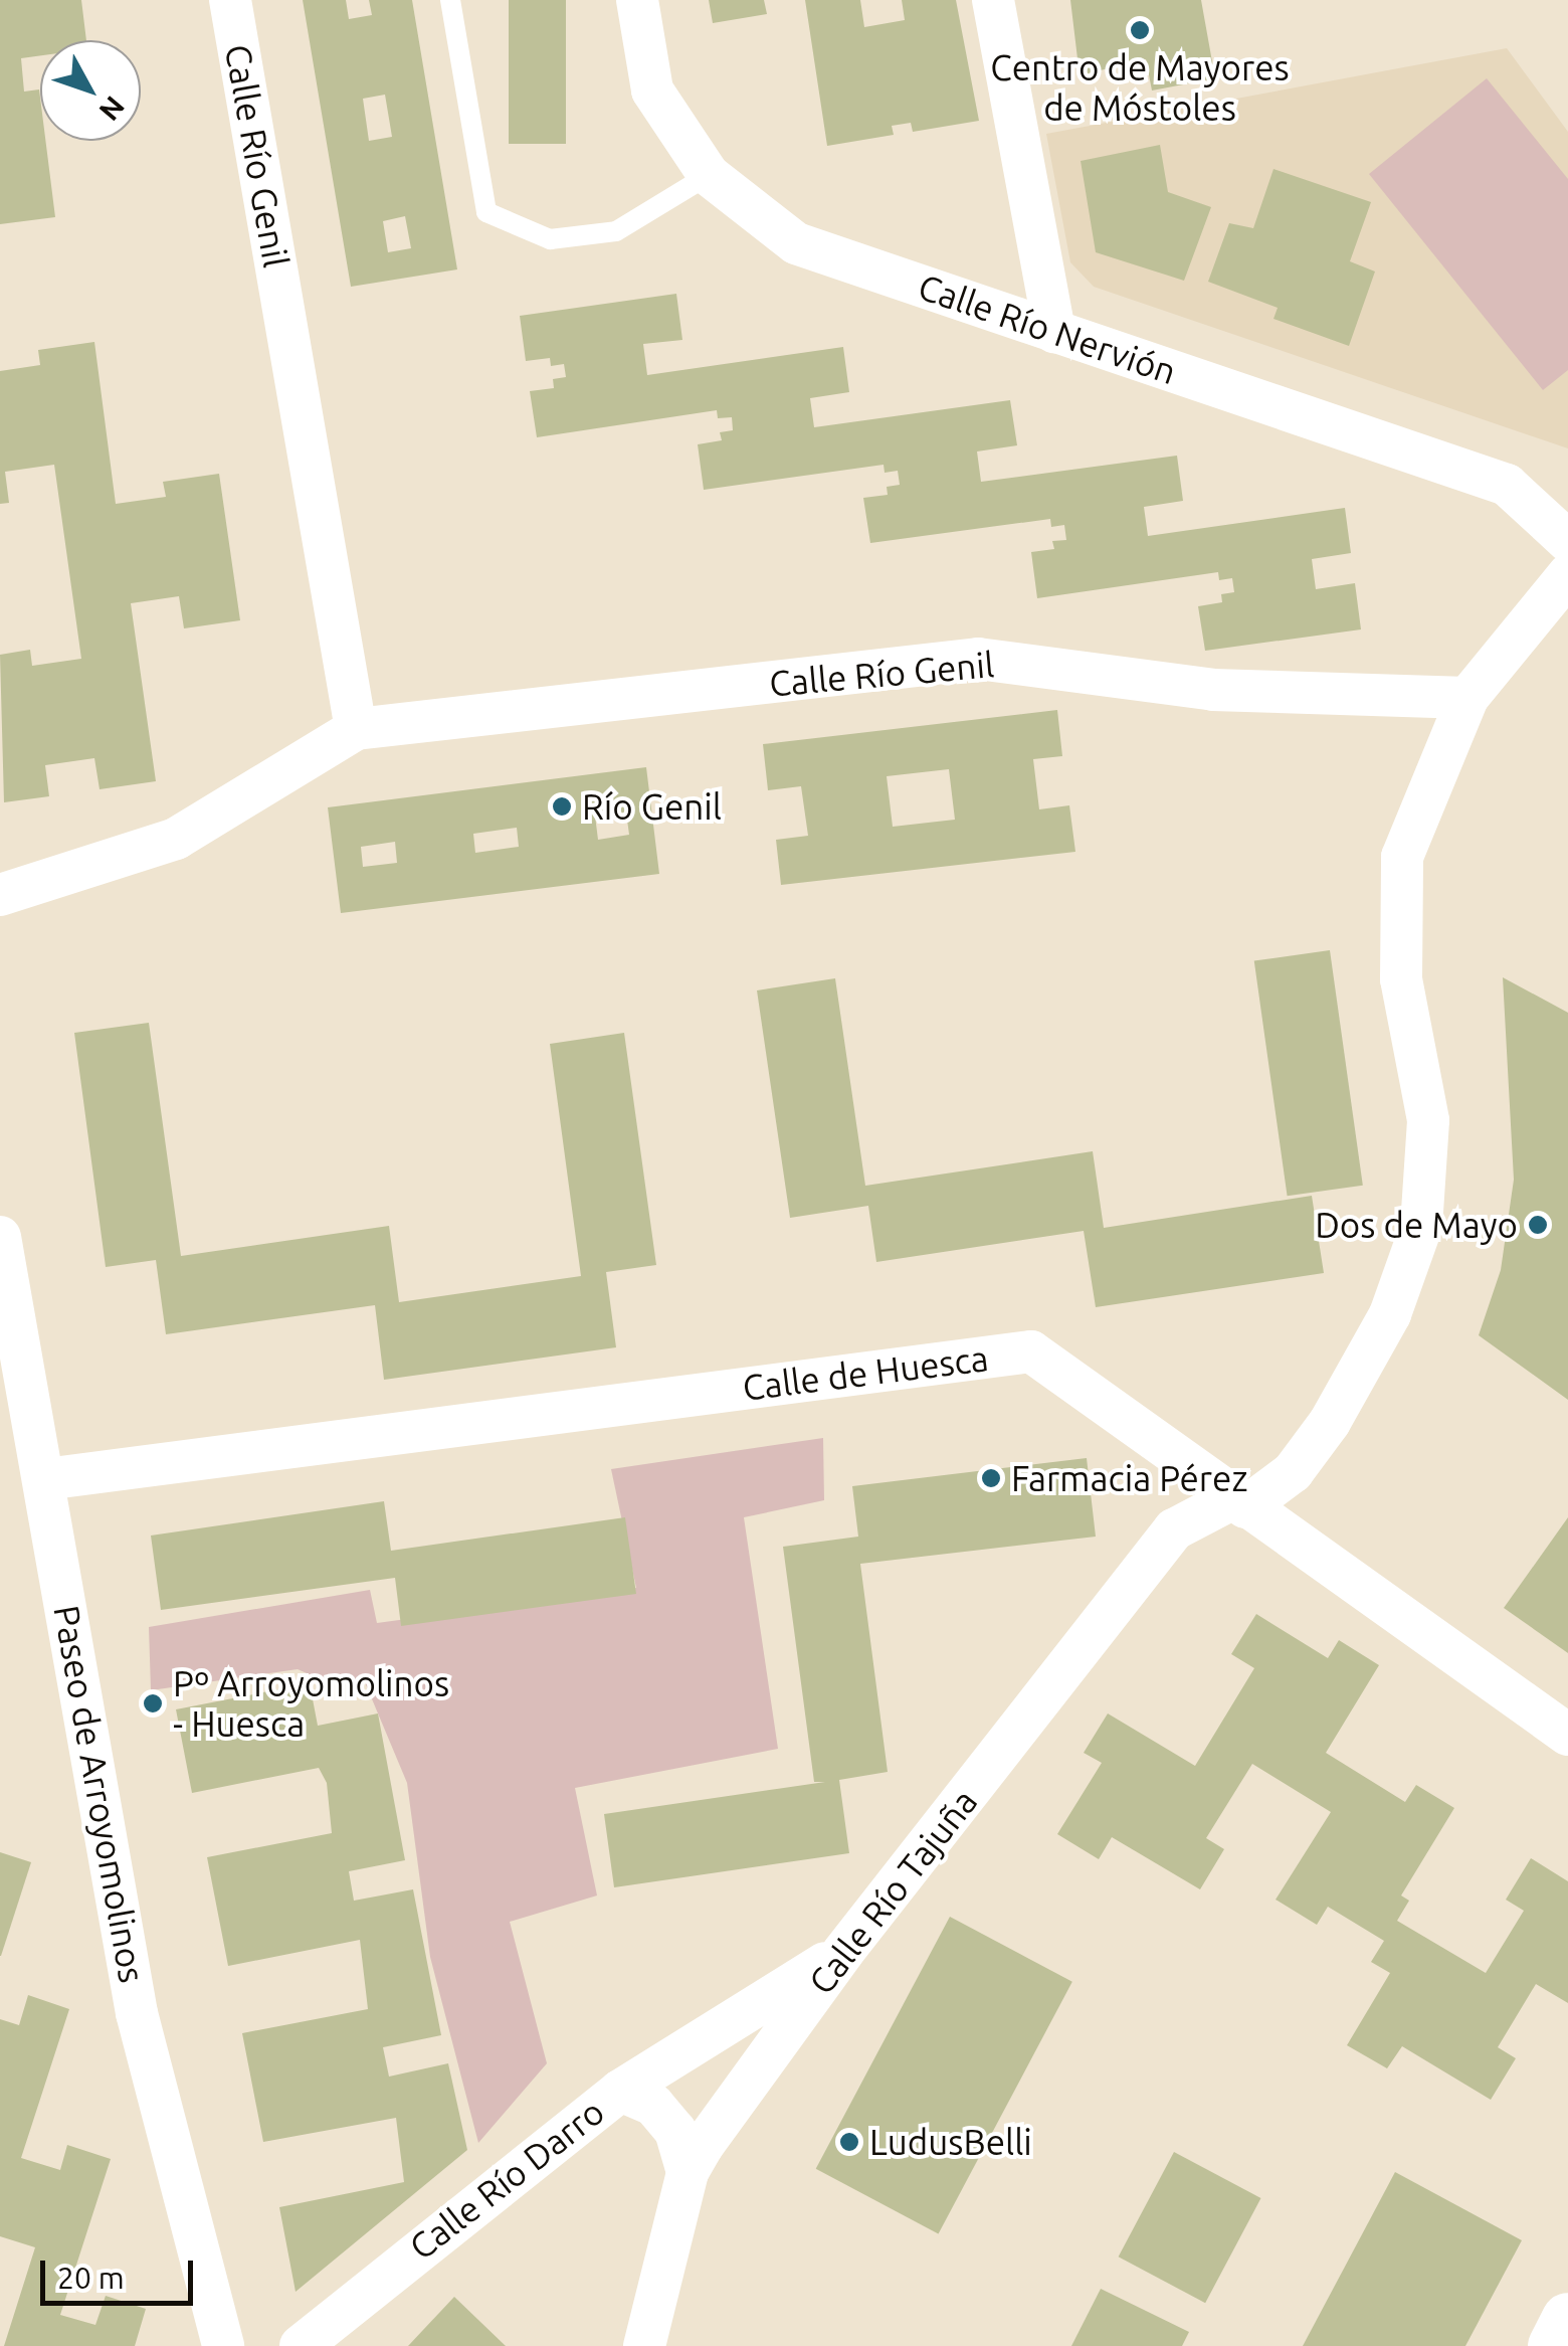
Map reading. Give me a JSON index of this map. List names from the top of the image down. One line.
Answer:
{"streets":{"street":["Calle Río Genil","Calle Río Nervión","Calle de Huesca","Paseo de Arroyomolinos","Calle Río Tajuña","Calle Río Darro"]},"crossings":[["Calle Río Genil","Calle Río Tajuña"],["Calle de Huesca","Paseo de Arroyomolinos"],["Calle de Huesca","Calle Río Tajuña"],["Calle Río Tajuña","Calle Río Darro"]],"places":["Centro de Mayores de Móstoles","Río Genil","Dos de Mayo","Farmacia Pérez","Pº Arroyomolinos - Huesca","LudusBelli"],"scale_bar":"20 m","north":"bottom right"}
